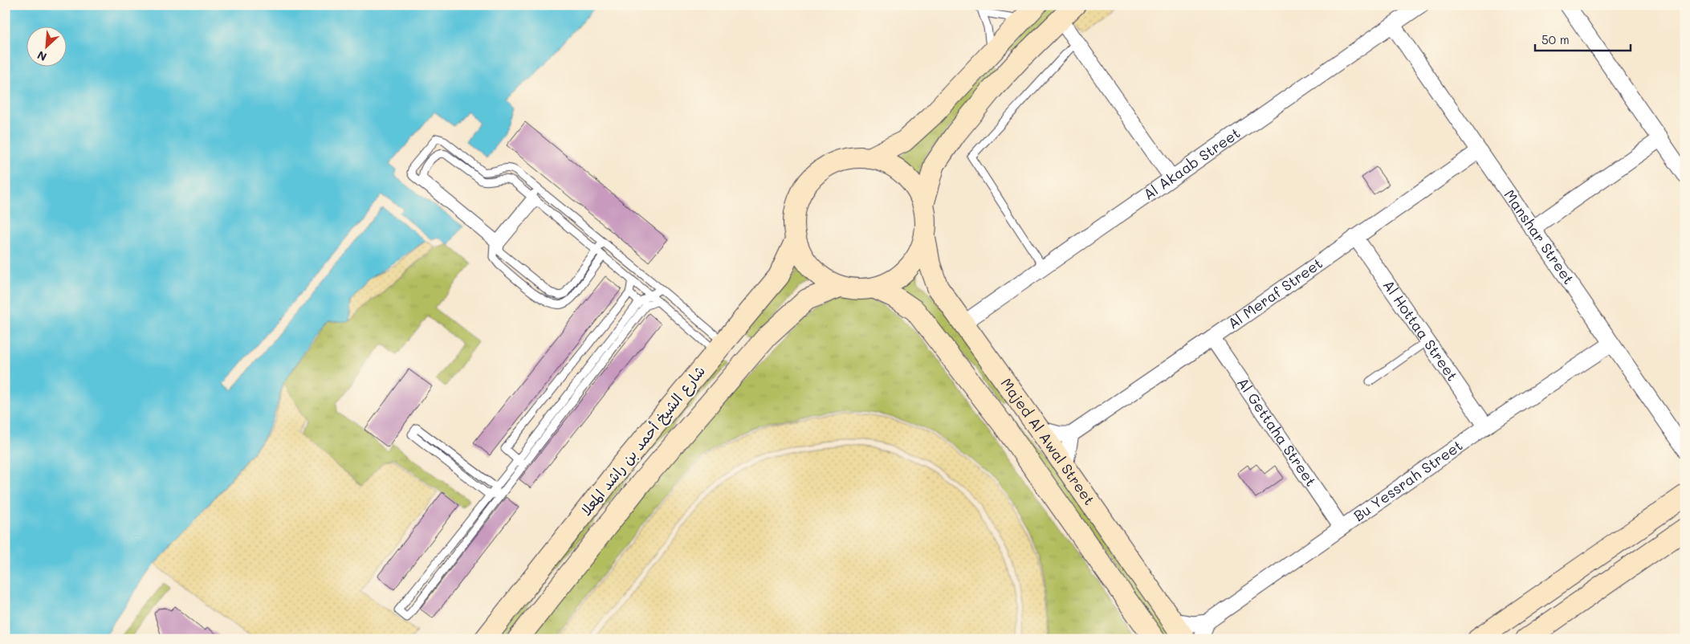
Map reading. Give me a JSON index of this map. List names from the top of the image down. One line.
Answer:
{"streets":{"main road":["شارع الشيخ أحمد بن راشد المعلا","Majed Al Awal Street"],"street":["Al Akaab Street","Manshar Street","Al Meraf Street","Al Hottaa Street","Al Gettaha Street","Bu Yessrah Street"]},"crossings":[["Al Akaab Street","Manshar Street"],["Al Akaab Street","Majed Al Awal Street"],["Manshar Street","Al Meraf Street"],["Manshar Street","Bu Yessrah Street"],["Al Meraf Street","Al Hottaa Street"],["Al Meraf Street","Al Gettaha Street"],["Al Hottaa Street","Bu Yessrah Street"],["Al Gettaha Street","Bu Yessrah Street"],["شارع الشيخ أحمد بن راشد المعلا","Majed Al Awal Street"]],"scale_bar":"50 m","north":"bottom left"}
